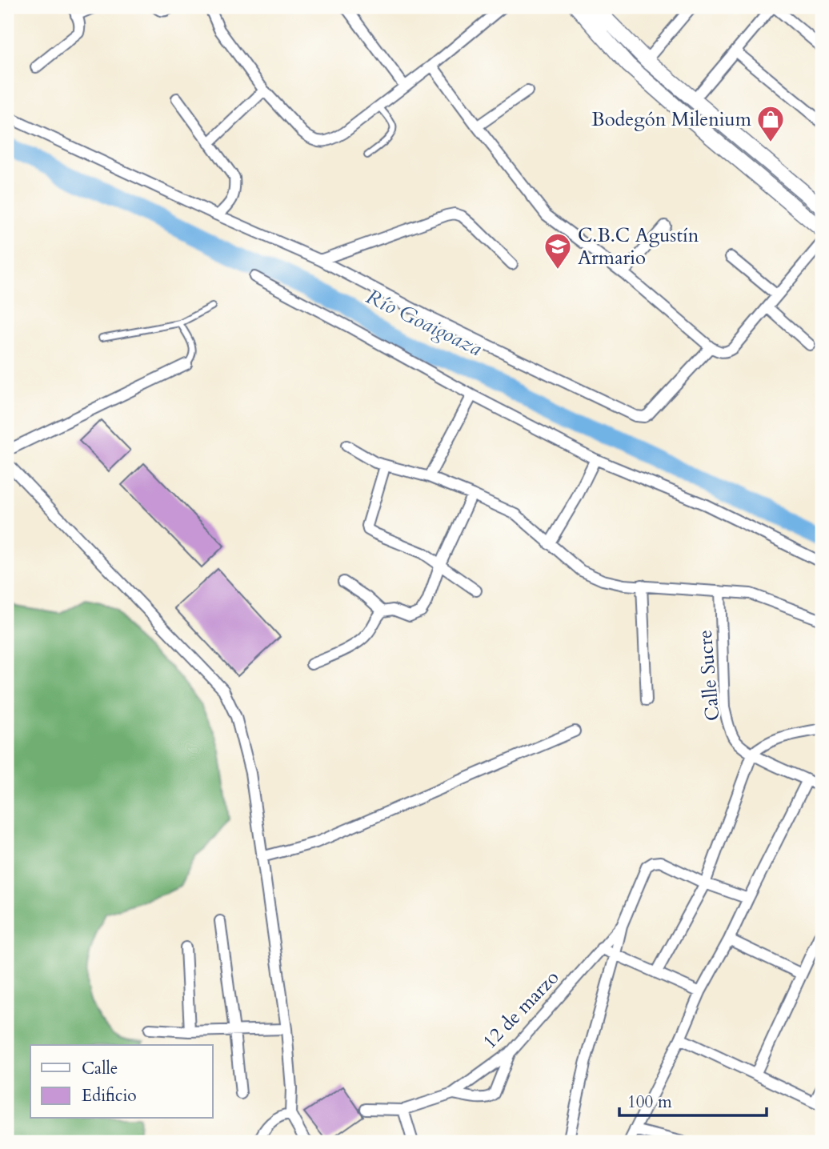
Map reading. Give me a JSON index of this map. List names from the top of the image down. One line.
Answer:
{"streets":{"street":["Calle Sucre","12 de marzo"]},"water":["Río Goaigoaza"],"places":{"shop":["Bodegón Milenium"],"school or university":["C.B.C Agustín Armario"]},"legend":["Calle","Edificio"],"scale_bar":"100 m"}
